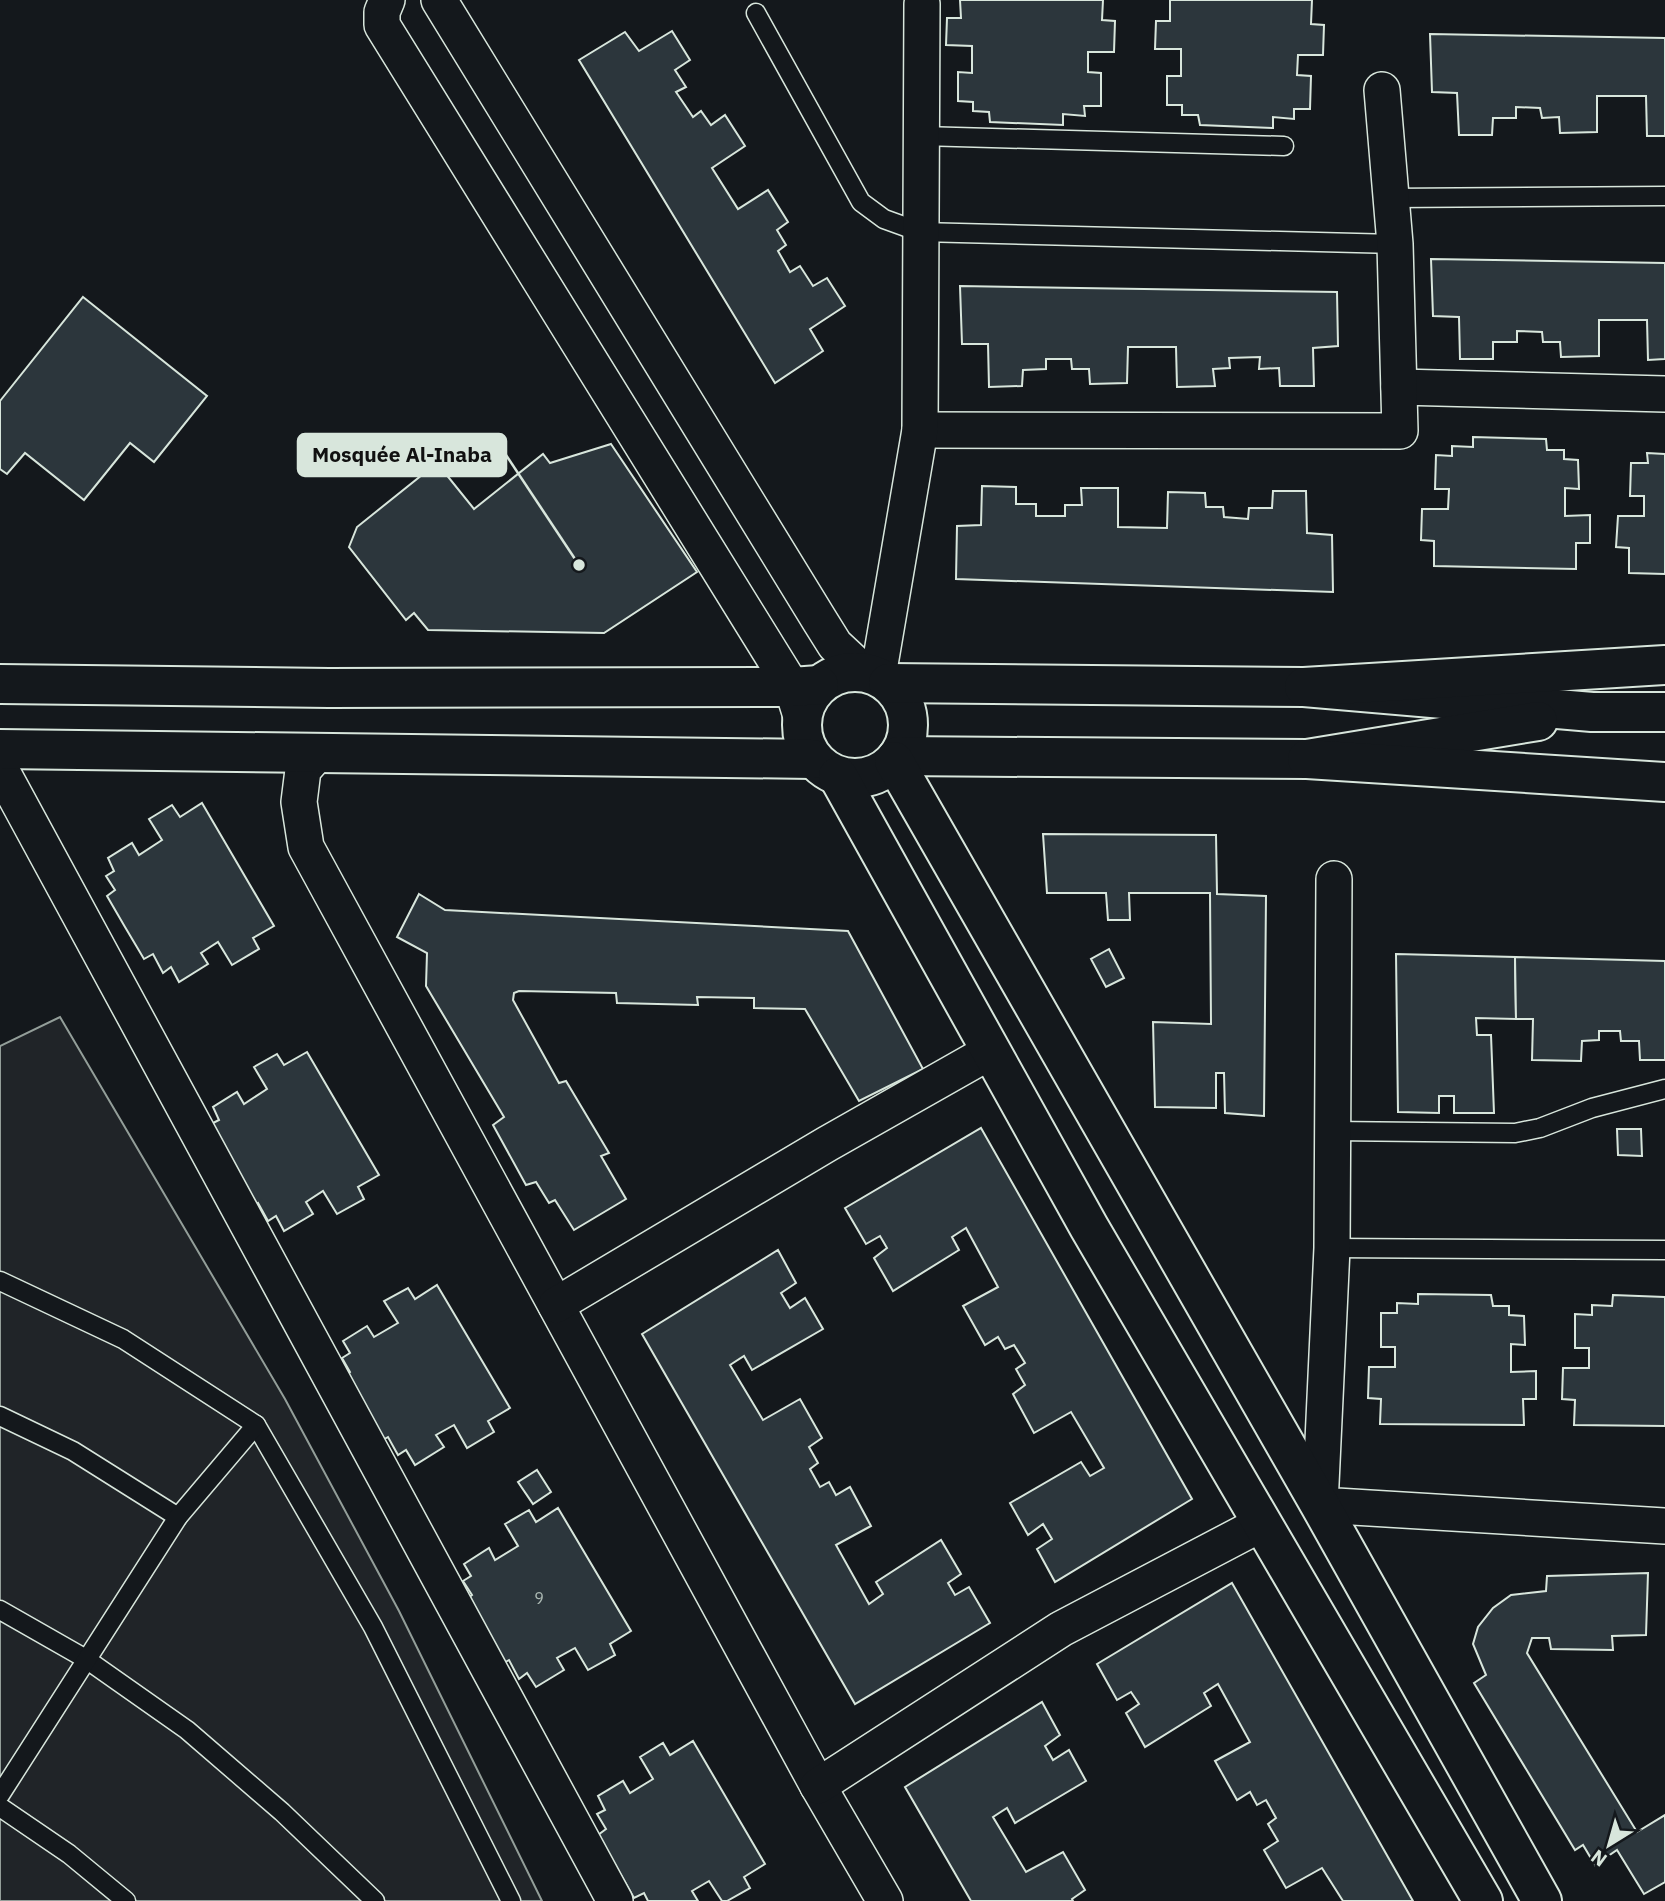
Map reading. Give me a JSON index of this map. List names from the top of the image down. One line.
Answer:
{"places":["Mosquée Al-Inaba"],"house_numbers":["9"],"north":"bottom left"}
